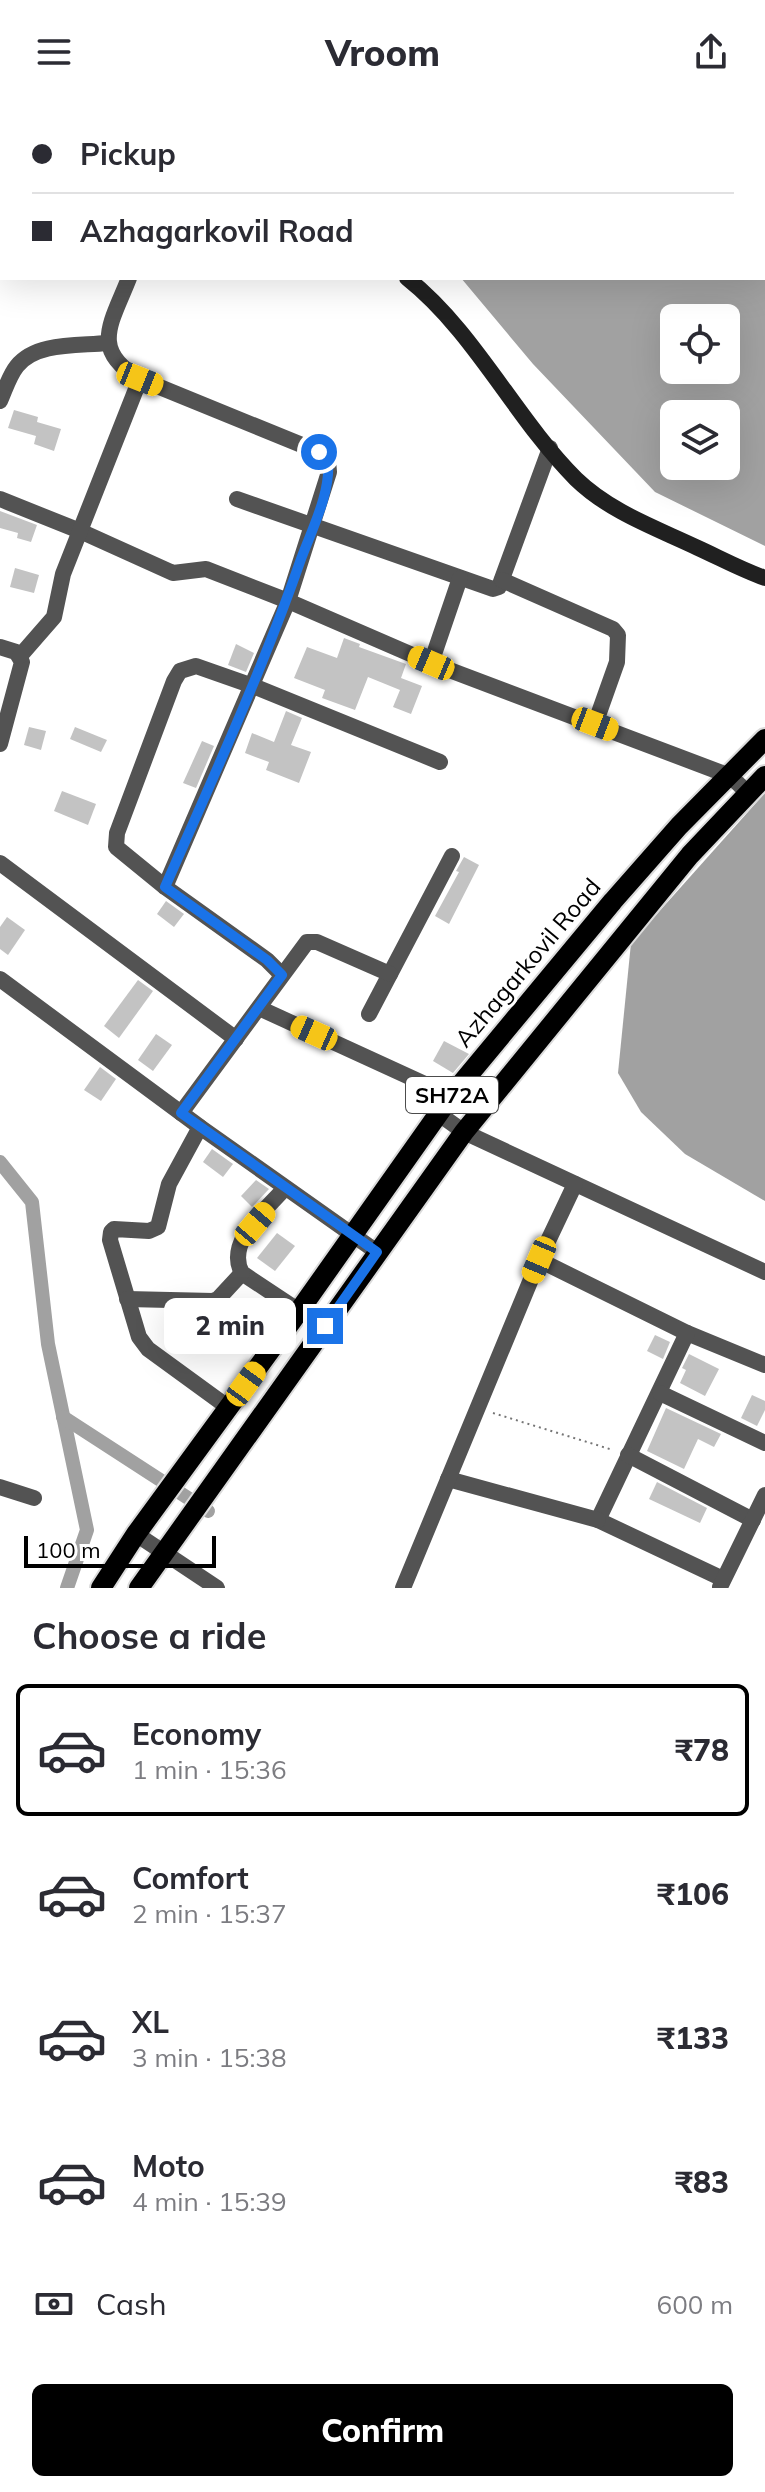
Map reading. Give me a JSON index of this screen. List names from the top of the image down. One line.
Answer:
{"streets":{"main road":["Azhagarkovil Road","SH72A"]},"scale_bar":"100 m","page":{"header":"Vroom","banner":["Pickup","Azhagarkovil Road"],"bubble":"2 min","scale":"100 m","heading":"Choose a ride","list":[{"name":"Economy","note":"1 min · 15:36","value":"₹78"},{"name":"Comfort","note":"2 min · 15:37","value":"₹106"},{"name":"XL","note":"3 min · 15:38","value":"₹133"},{"name":"Moto","note":"4 min · 15:39","value":"₹83"}],"pay":["Cash","600 m"],"buttons":"Confirm"}}
